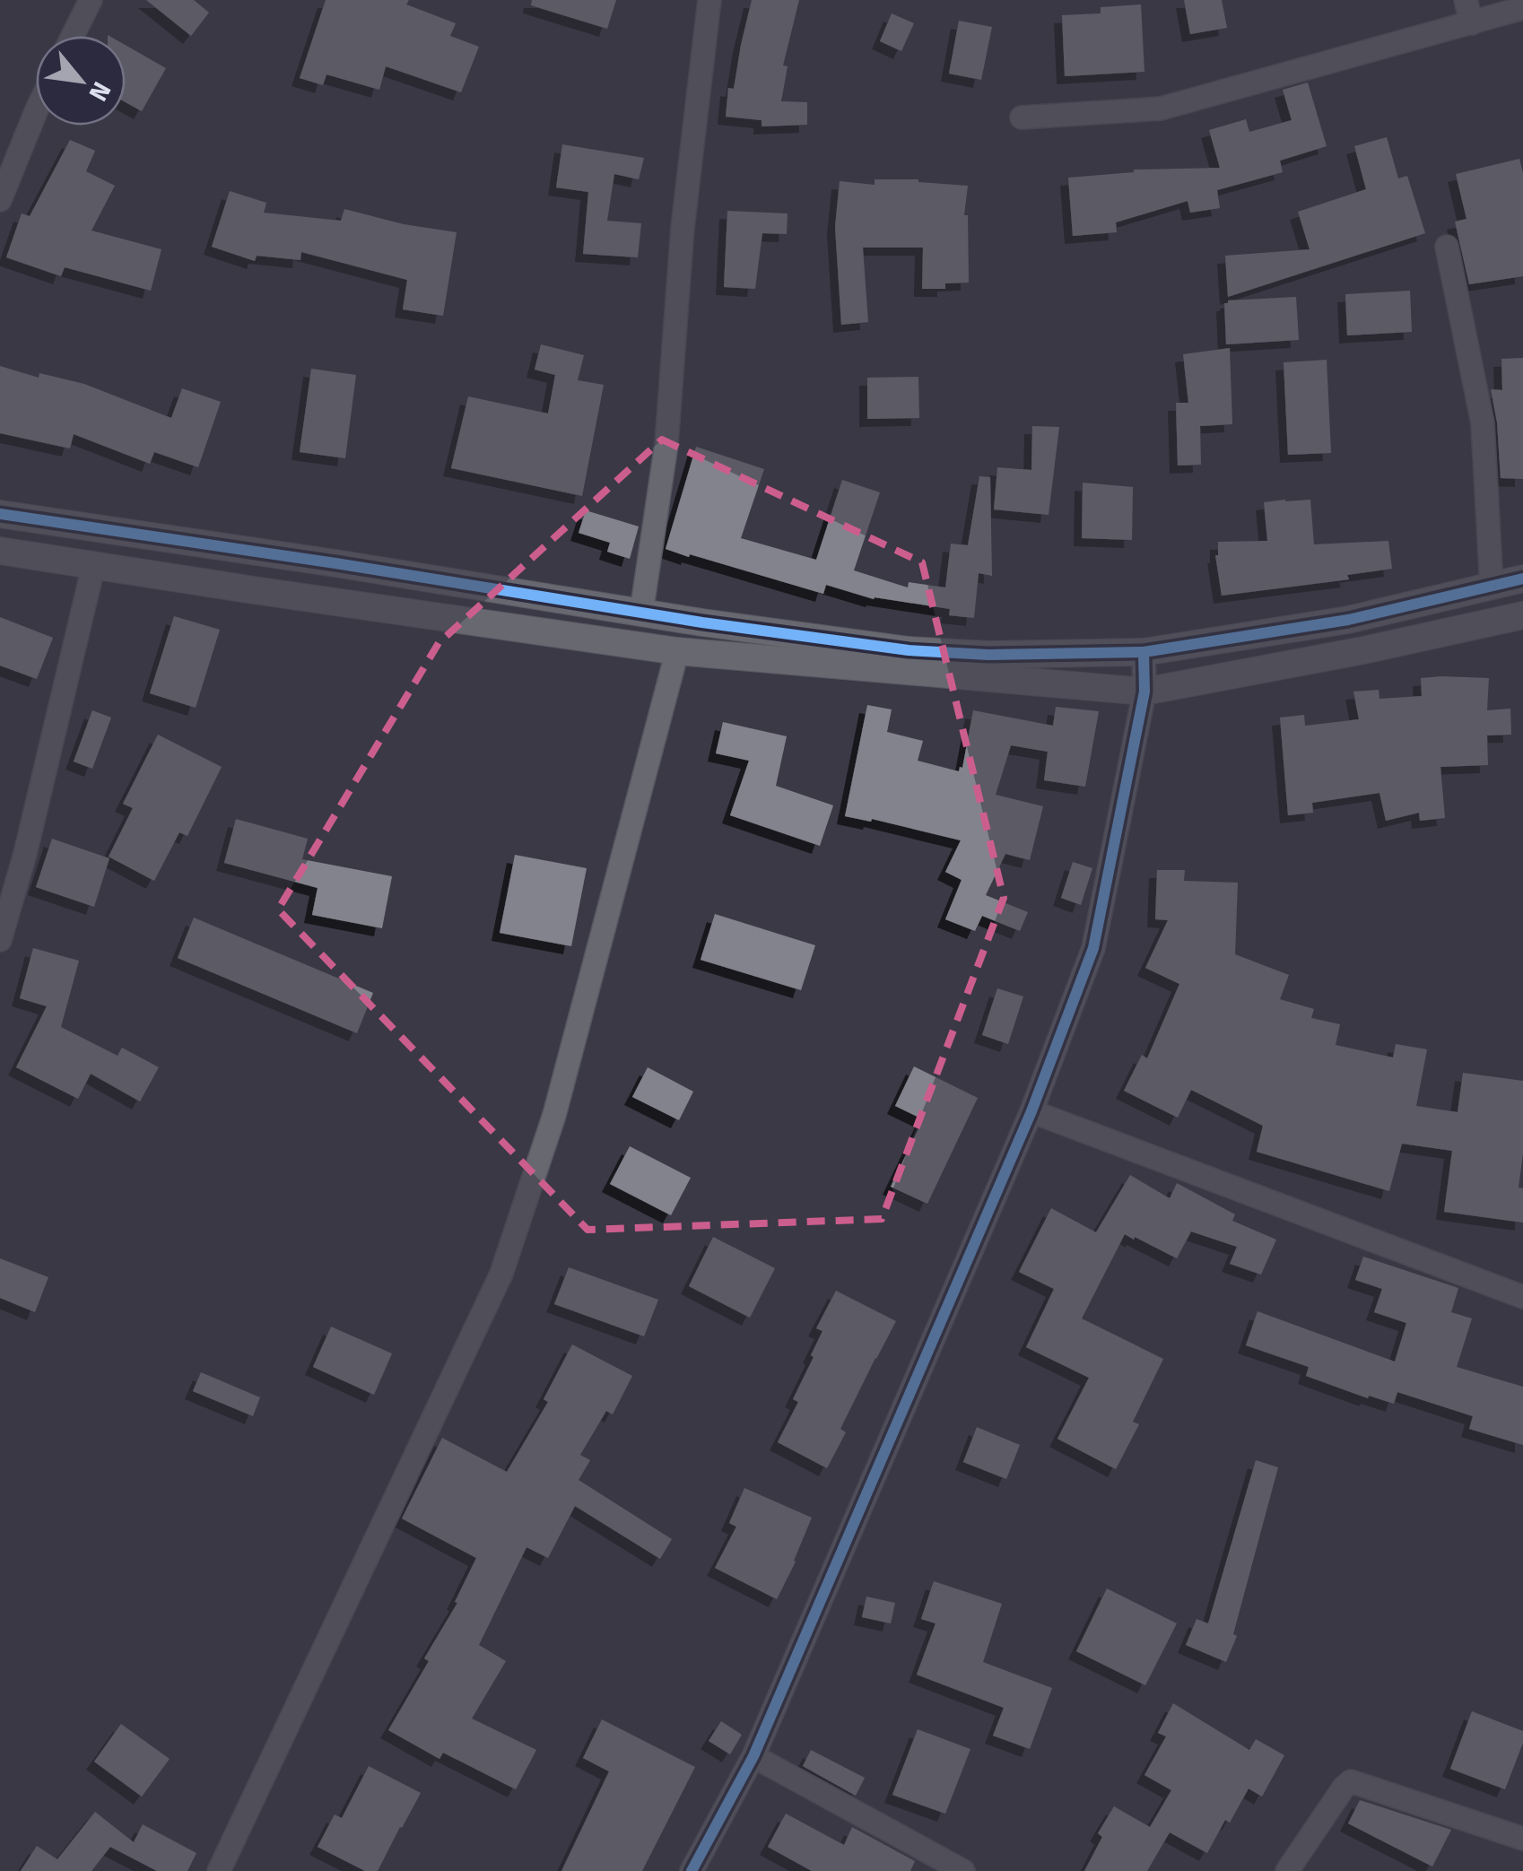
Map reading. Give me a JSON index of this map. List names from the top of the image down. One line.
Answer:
{"north":"bottom right"}
